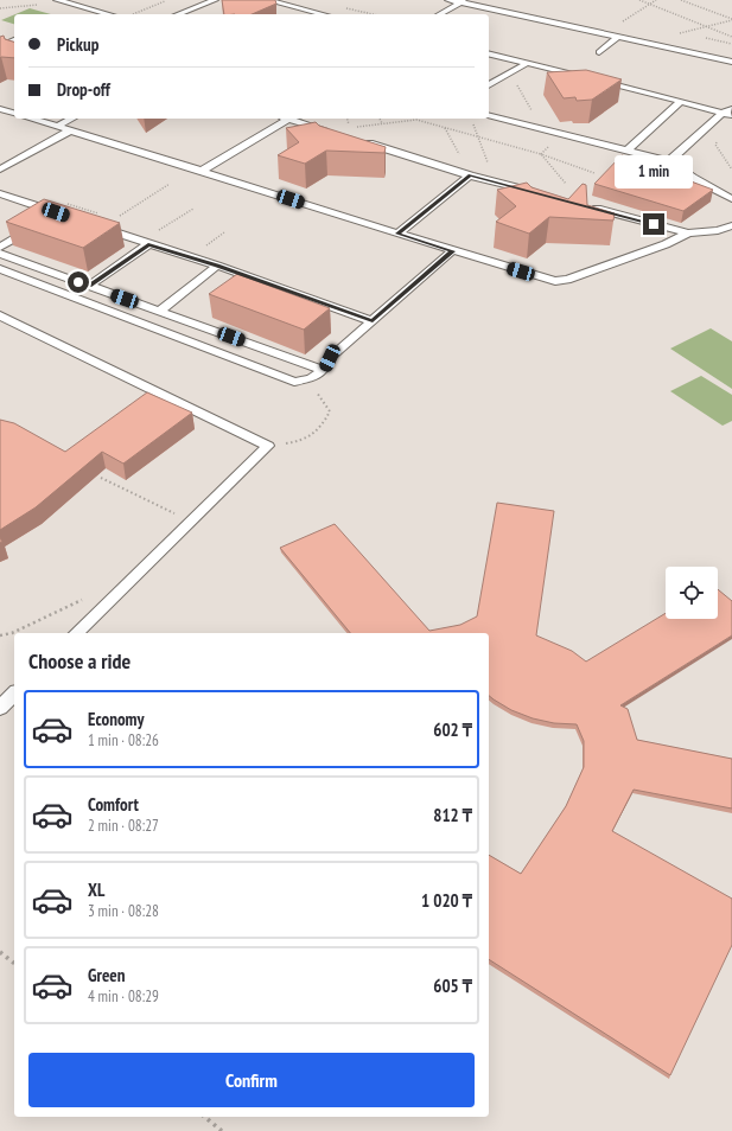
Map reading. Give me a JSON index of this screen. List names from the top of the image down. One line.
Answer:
{"page":{"banner":["Pickup","Drop-off"],"bubble":"1 min","heading":"Choose a ride","list":[{"name":"Economy","note":"1 min · 08:26","value":"602 ₸"},{"name":"Comfort","note":"2 min · 08:27","value":"812 ₸"},{"name":"XL","note":"3 min · 08:28","value":"1 020 ₸"},{"name":"Green","note":"4 min · 08:29","value":"605 ₸"}],"buttons":"Confirm"}}
